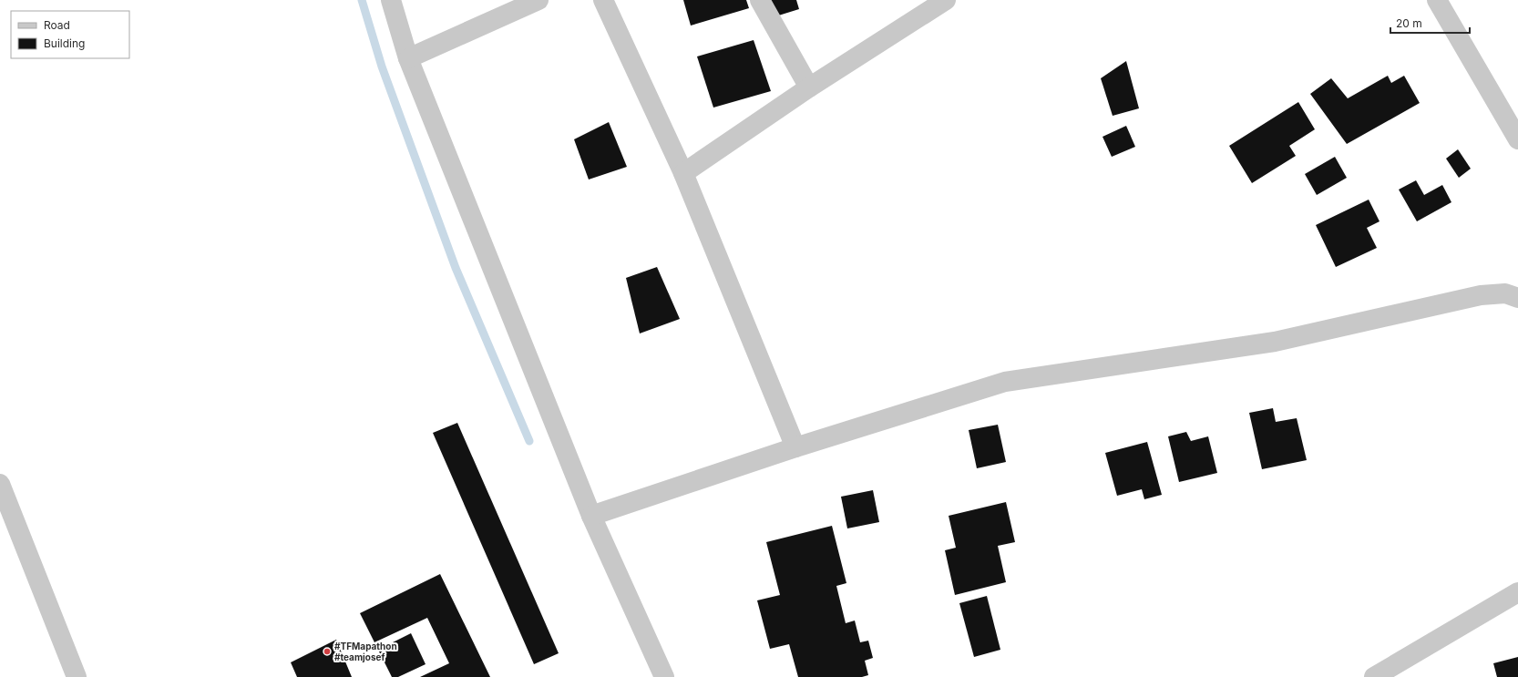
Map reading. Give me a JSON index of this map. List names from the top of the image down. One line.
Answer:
{"places":["#TFMapathon #teamjosef"],"legend":["Road","Building"],"scale_bar":"20 m"}
